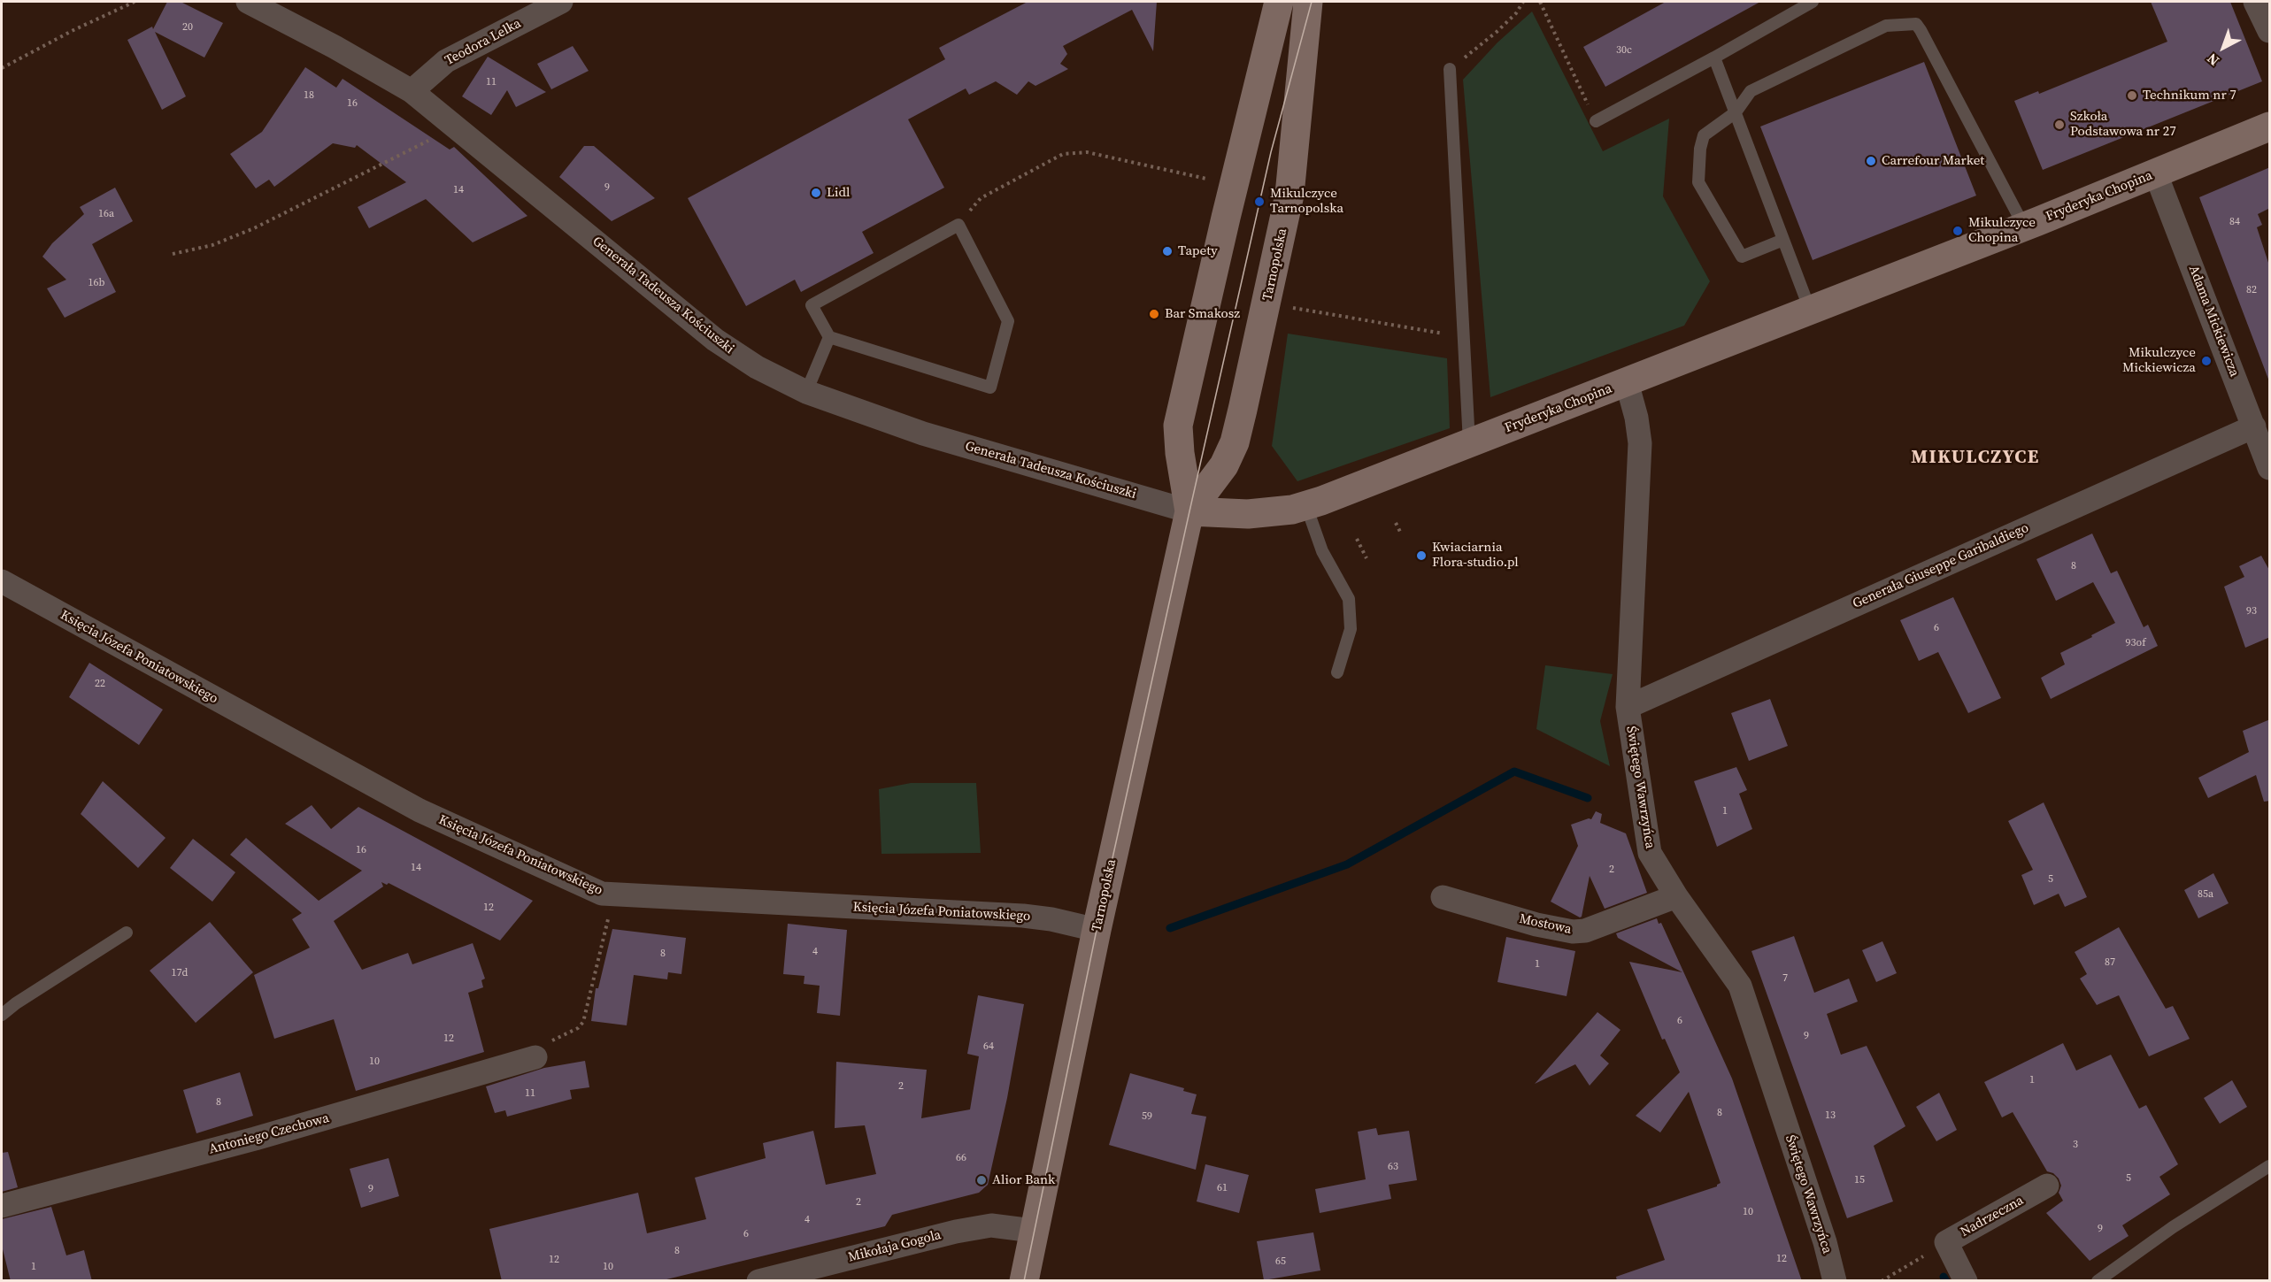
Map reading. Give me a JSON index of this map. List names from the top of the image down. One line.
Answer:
{"streets":{"main road":["Fryderyka Chopina","Tarnopolska"],"street":["Teodora Lelka","Generała Tadeusza Kościuszki","Adama Mickiewicza","Generała Giuseppe Garibaldiego","Księcia Józefa Poniatowskiego","Świętego Wawrzyńca","Mostowa","Antoniego Czechowa","Nadrzeczna","Mikołaja Gogola"]},"crossings":[["Teodora Lelka","Generała Tadeusza Kościuszki"],["Fryderyka Chopina","Tarnopolska"],["Fryderyka Chopina","Generała Tadeusza Kościuszki"],["Fryderyka Chopina","Adama Mickiewicza"],["Fryderyka Chopina","Świętego Wawrzyńca"],["Tarnopolska","Generała Tadeusza Kościuszki"],["Tarnopolska","Księcia Józefa Poniatowskiego"],["Tarnopolska","Mikołaja Gogola"],["Adama Mickiewicza","Generała Giuseppe Garibaldiego"],["Generała Giuseppe Garibaldiego","Świętego Wawrzyńca"],["Świętego Wawrzyńca","Mostowa"]],"districts":["MIKULCZYCE"],"places":["Technikum nr 7","Szkoła Podstawowa nr 27","Carrefour Market","Lidl","Mikulczyce Tarnopolska","Mikulczyce Chopina","Tapety","Bar Smakosz","Mikulczyce Mickiewicza","Kwiaciarnia Flora-studio.pl","Alior Bank"],"house_numbers":["20","30c","11","18","16","9","14","16a","84","16b","82","8","93","6","93of","22","1","16","14","2","5","85a","12","4","8","87","1","17d","7","6","9","12","64","10","1","2","11","8","8","13","59","3","66","63","5","15","61","9","2","10","4","9","6","8","12","12","65","1","10"],"north":"bottom left"}
